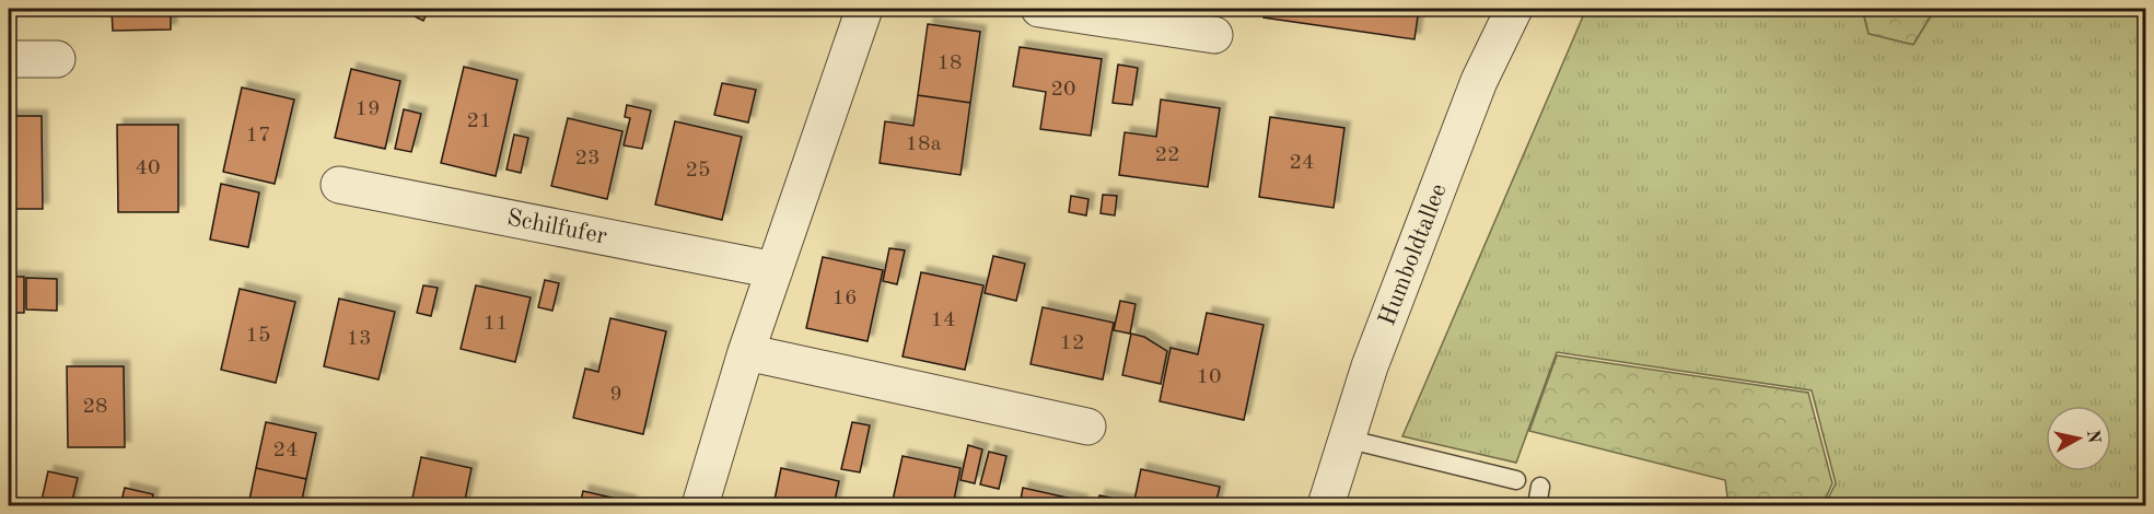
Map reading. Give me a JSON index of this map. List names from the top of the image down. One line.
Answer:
{"streets":{"street":["Schilfufer","Humboldtallee"]},"house_numbers":["18","20","19","21","17","18a","22","23","24","40","25","16","14","11","15","13","12","10","9","28","24"],"north":"right"}
